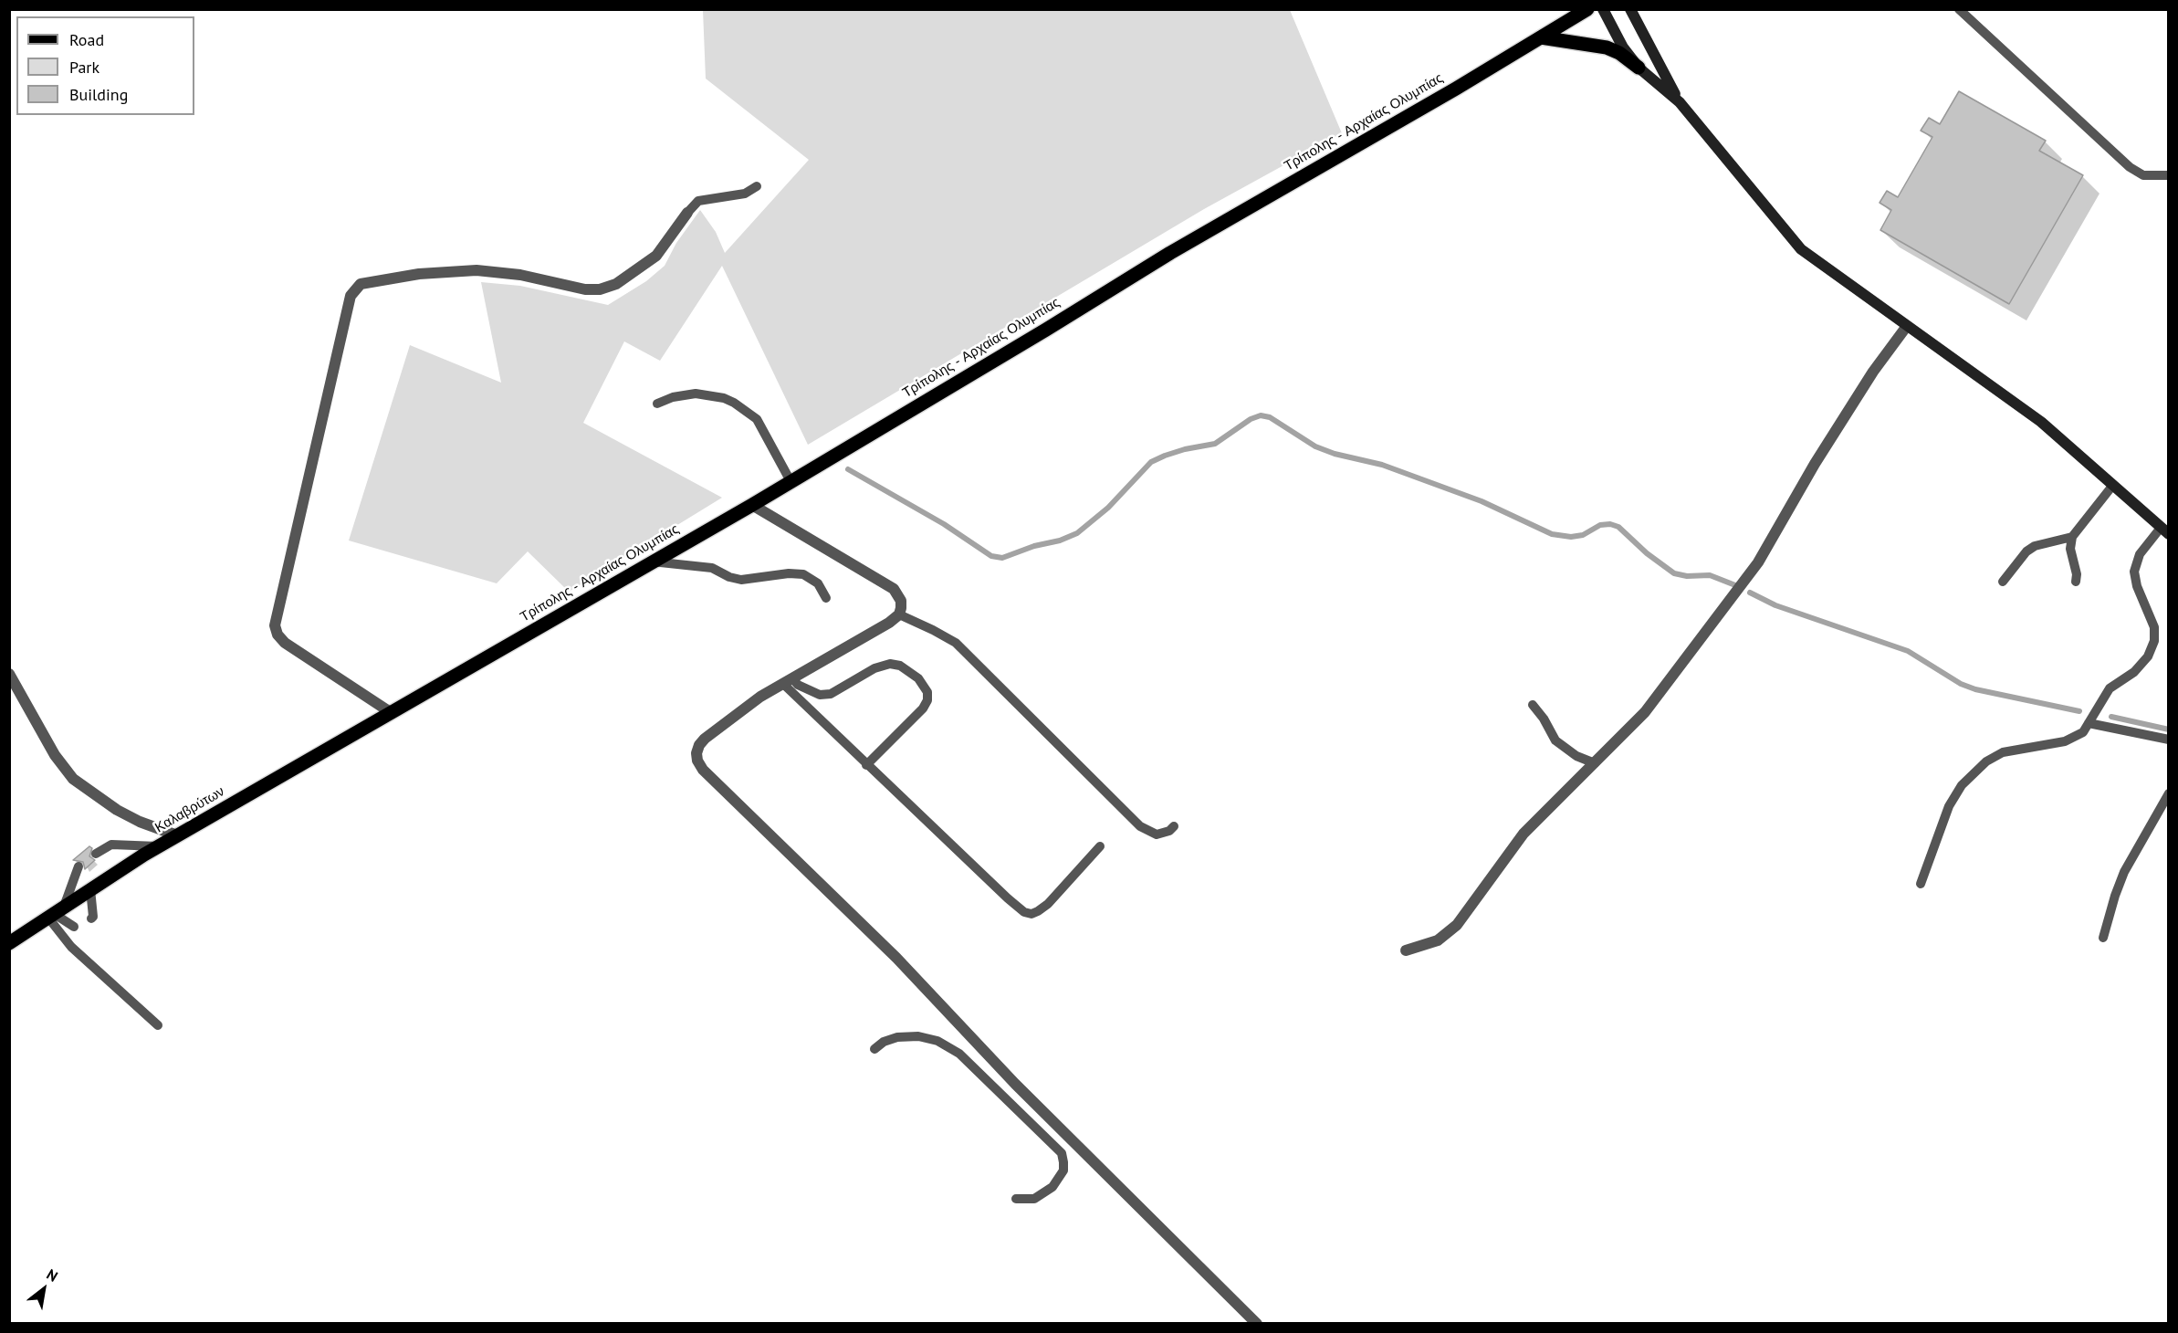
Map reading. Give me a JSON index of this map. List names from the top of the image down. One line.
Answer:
{"streets":{"main road":["Τρίπολης - Αρχαίας Ολυμπίας","Καλαβρύτων"]},"crossings":[["Τρίπολης - Αρχαίας Ολυμπίας","Καλαβρύτων"]],"legend":["Road","Park","Building"],"north":"top right"}
